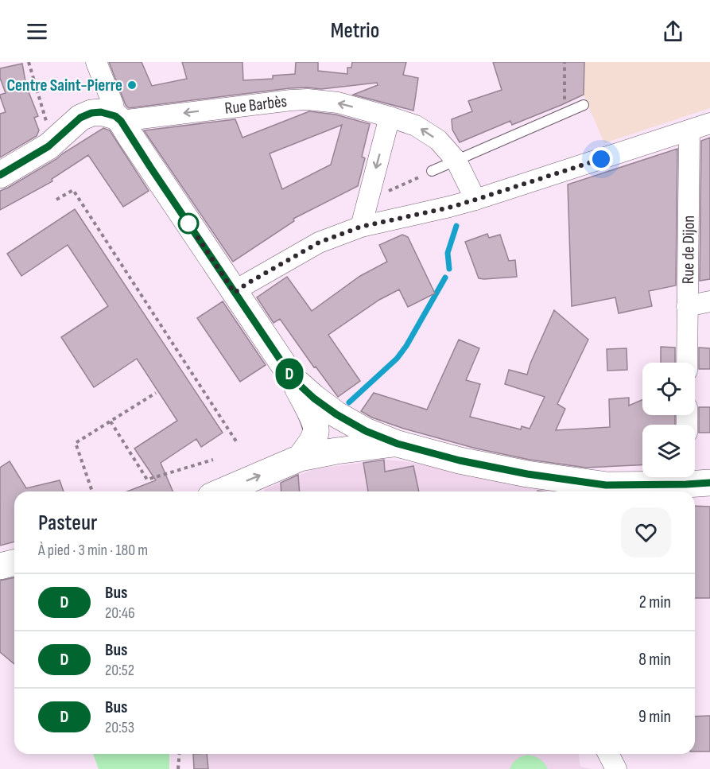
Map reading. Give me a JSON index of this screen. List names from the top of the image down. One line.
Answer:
{"streets":{"street":["Rue Barbès","Rue de Dijon"]},"one_way":["Rue Barbès"],"places":["Centre Saint-Pierre"],"lines":["bus line D"],"page":{"header":"Metrio","on_map":"D","heading":["Pasteur","À pied · 3 min · 180 m"],"list":[{"mark":"D","name":"Bus","note":"20:46","value":"2 min"},{"mark":"D","name":"Bus","note":"20:52","value":"8 min"},{"mark":"D","name":"Bus","note":"20:53","value":"9 min"}]}}
